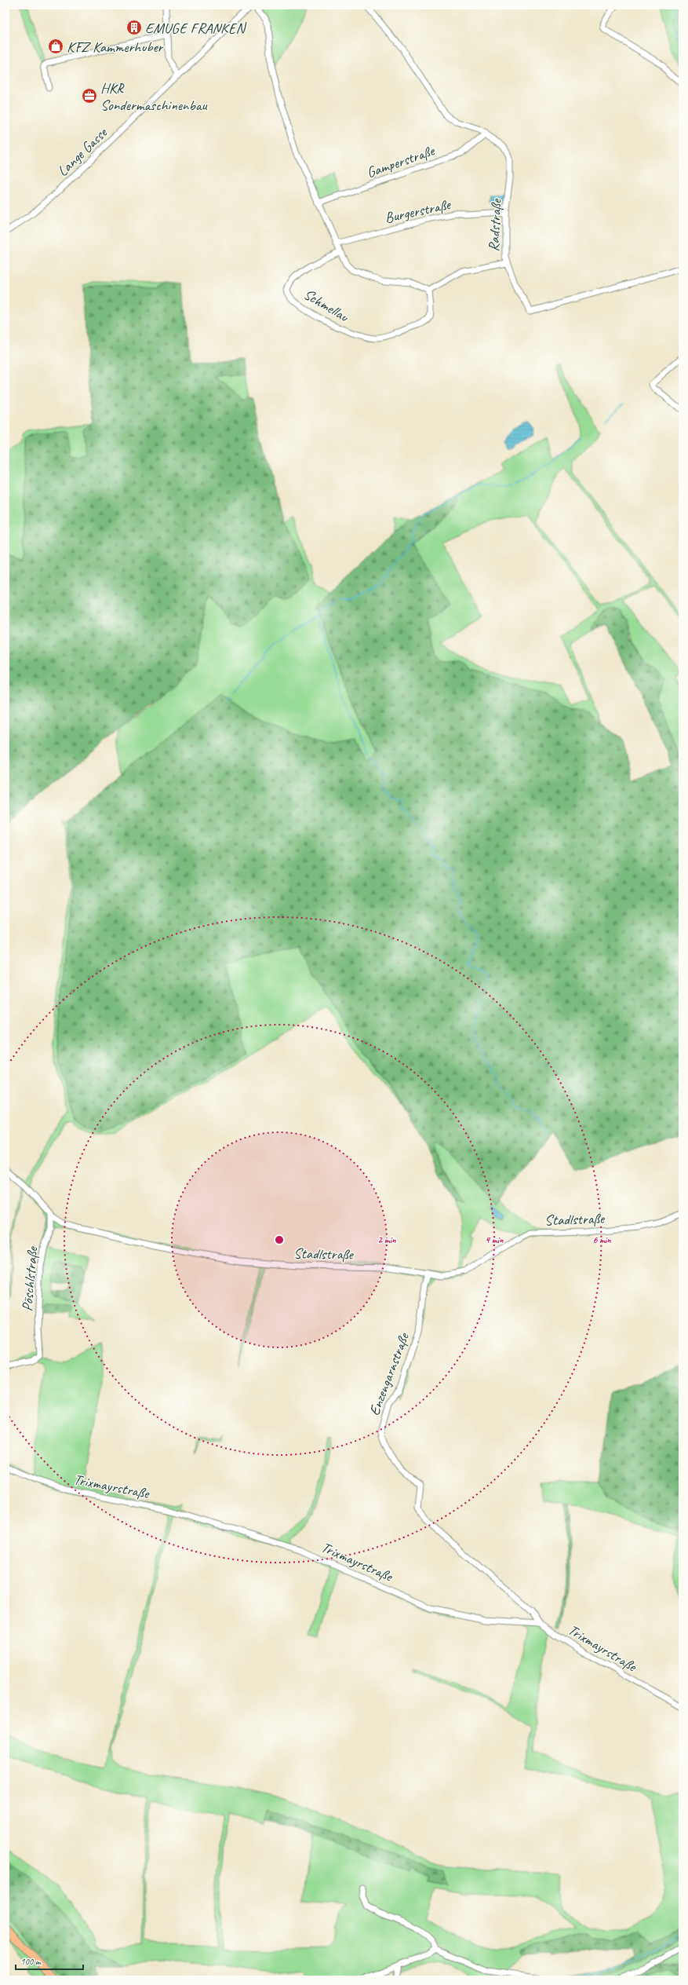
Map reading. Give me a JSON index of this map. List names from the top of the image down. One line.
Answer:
{"streets":{"street":["Lange Gasse","Gamperstraße","Burgerstraße","Radstraße","Schmellau","Stadlstraße","Pöschlstraße","Enzengarnstraße","Trixmayrstraße"]},"crossings":[["Gamperstraße","Radstraße"],["Burgerstraße","Radstraße"],["Stadlstraße","Pöschlstraße"],["Stadlstraße","Enzengarnstraße"],["Enzengarnstraße","Trixmayrstraße"]],"places":{"building":["EMUGE FRANKEN"],"shop":["KFZ Kammerhuber"],"office":["HKR Sondermaschinenbau"]},"scale_bar":"100 m","rings":["2 min","4 min","6 min"]}
